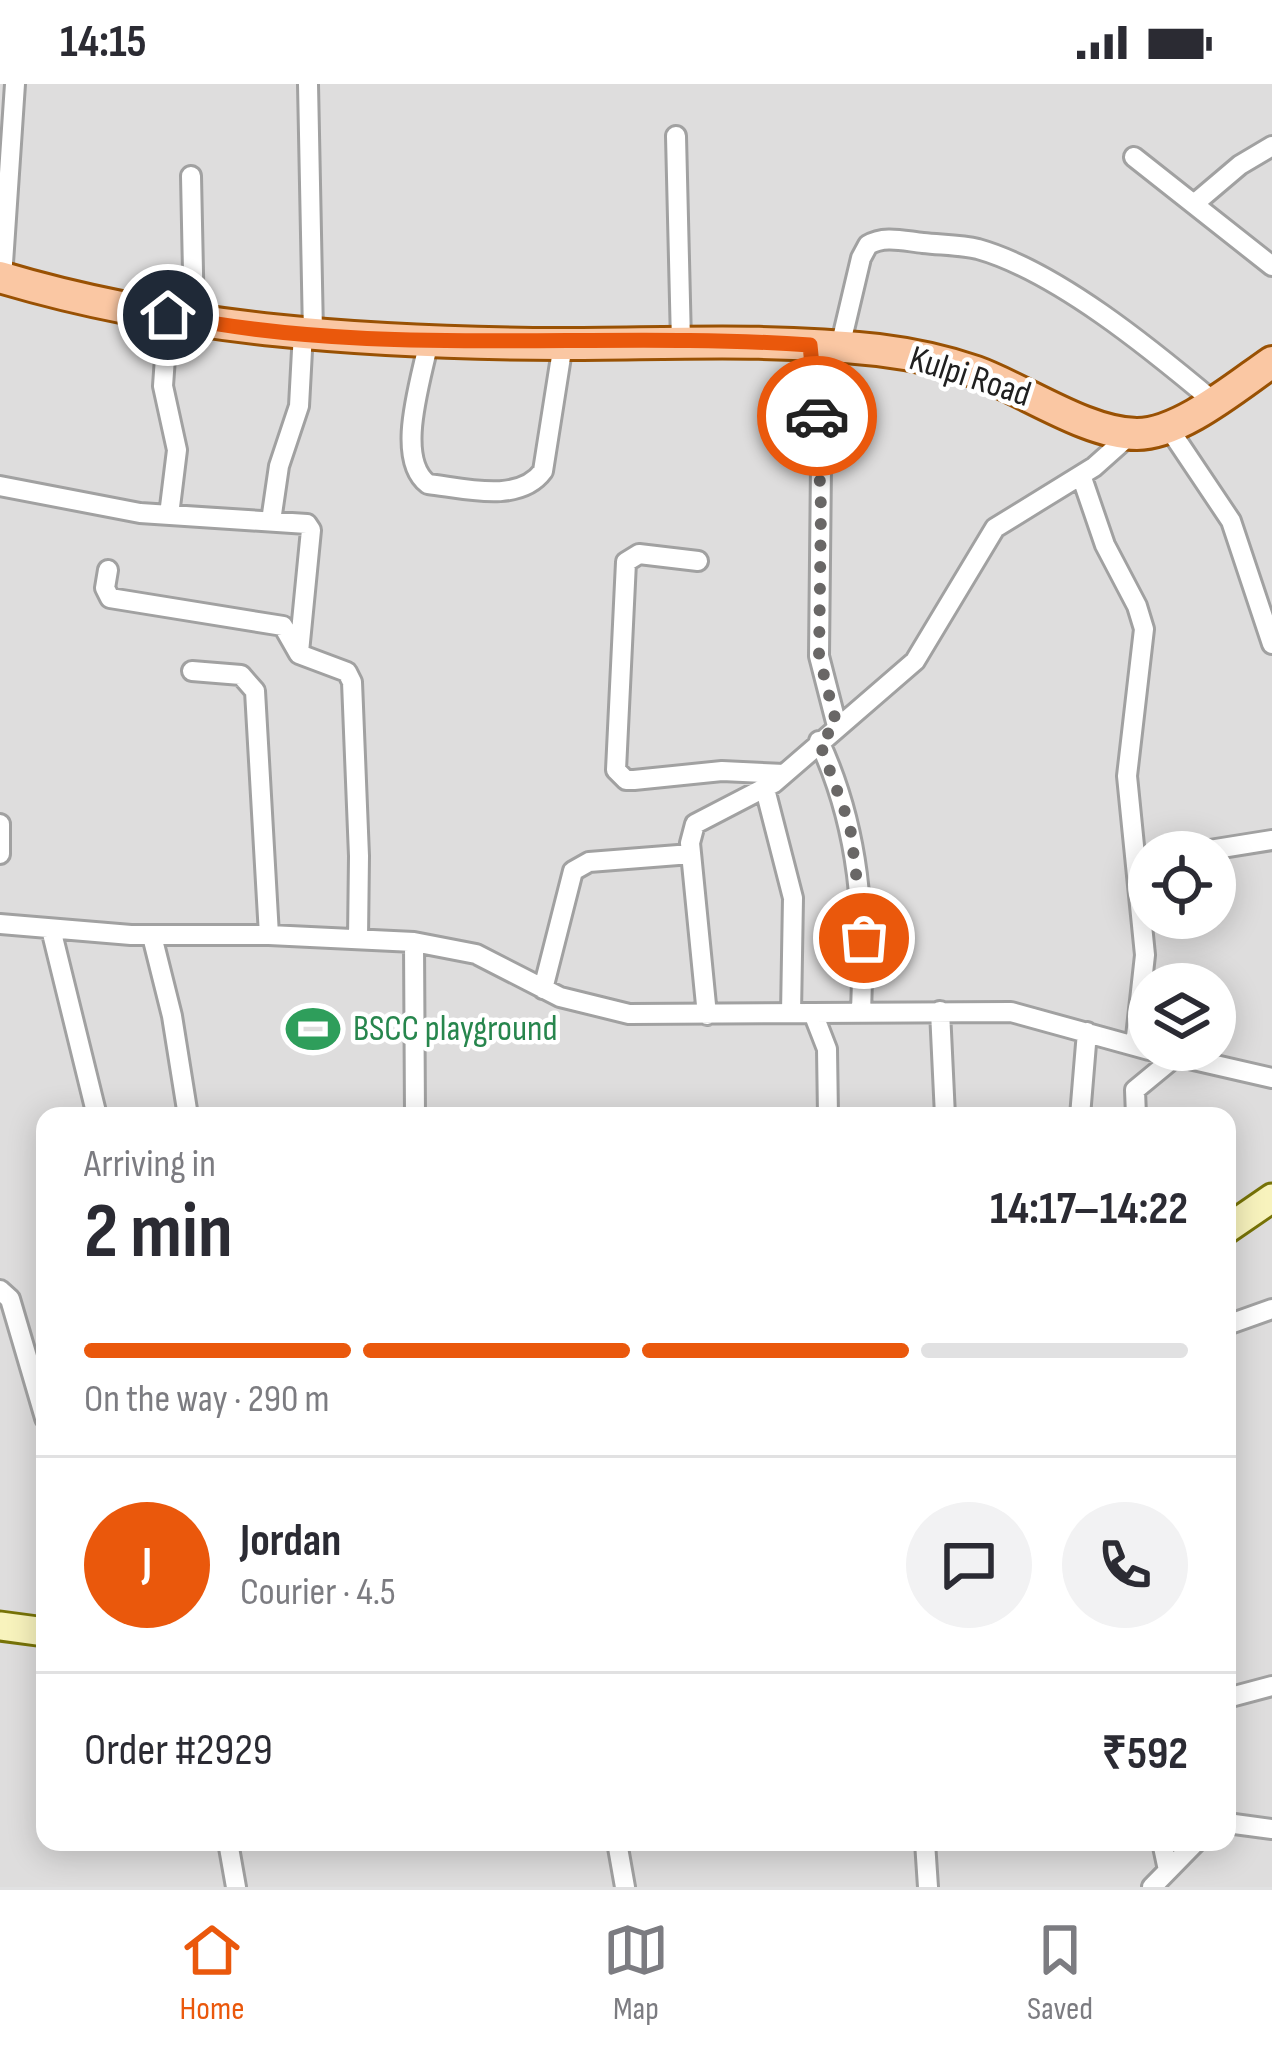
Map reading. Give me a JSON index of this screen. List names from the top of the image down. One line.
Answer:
{"streets":{"main road":["Kulpi Road"]},"places":{"sports":["BSCC playground"]},"page":{"status":"14:15","heading":["2 min","Arriving in","14:17–14:22"],"panel":["Jordan","Courier · 4.5","Order #2929","₹592"],"bar":"On the way · 290 m","round":"J","tabs":["Home","Map","Saved"]}}
